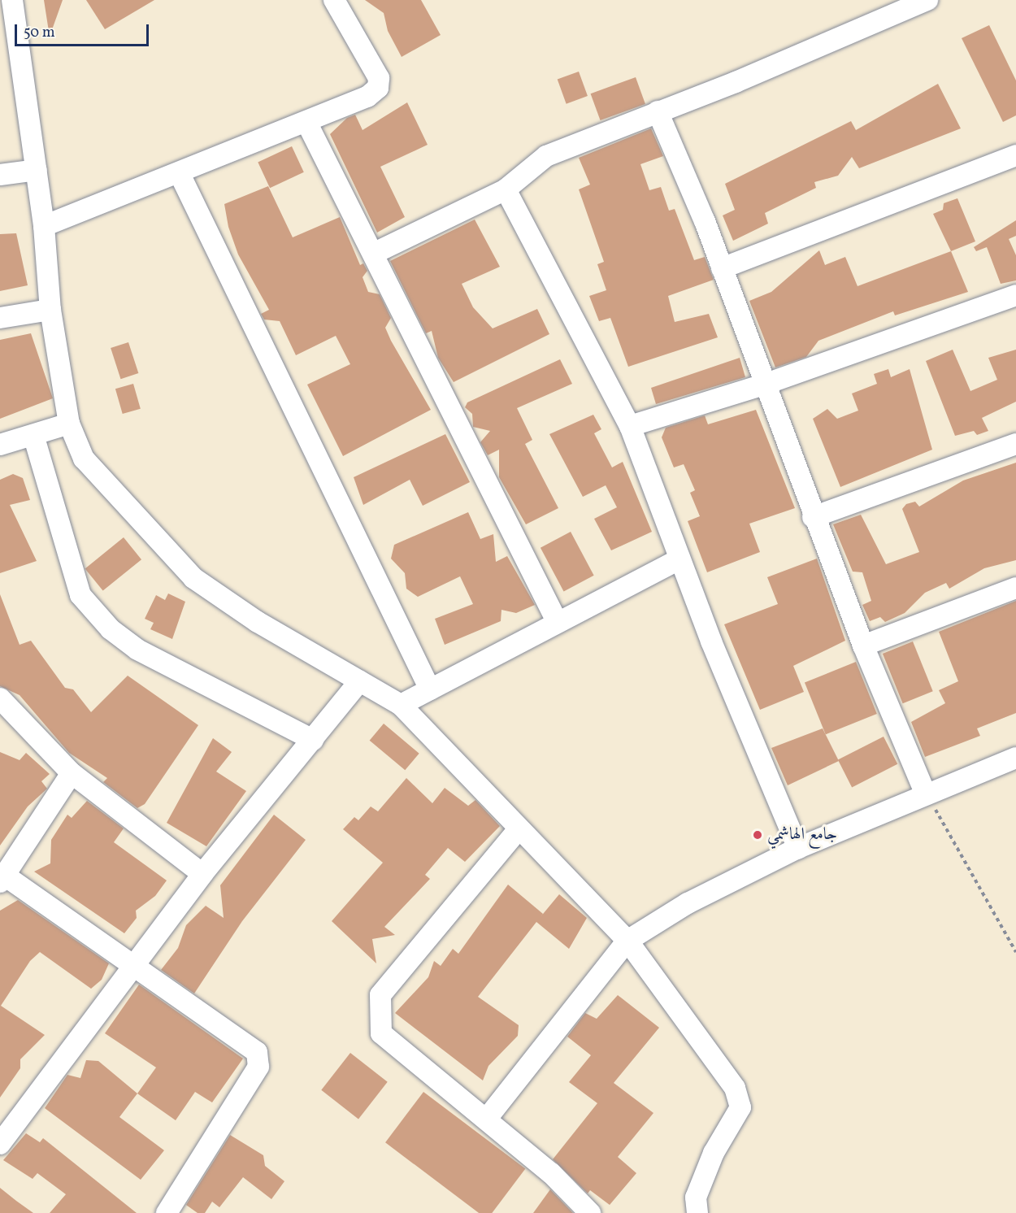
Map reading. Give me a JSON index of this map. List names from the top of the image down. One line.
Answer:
{"places":["جامع الهاشمي"],"scale_bar":"50 m"}
